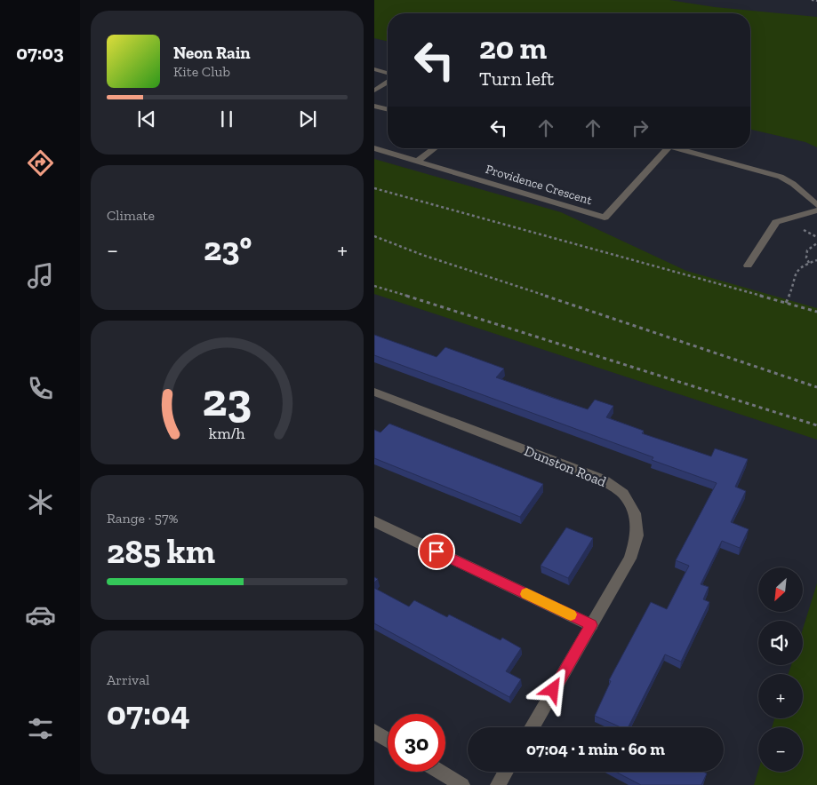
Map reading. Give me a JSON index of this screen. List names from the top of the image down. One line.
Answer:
{"streets":{"street":["Providence Crescent","Dunston Road"]},"north":"bottom left","page":{"tabs":"07:03","turn":["20 m","Turn left"],"song":["Neon Rain","Kite Club"],"tile":["Climate",["Range · 57%","285 km"],["Arrival","07:04"]],"heat":["−","23°","+"],"map_buttons":["+","−"],"limit":"30","trip":"07:04 · 1 min · 60 m","gauge":["23","km/h"]}}
